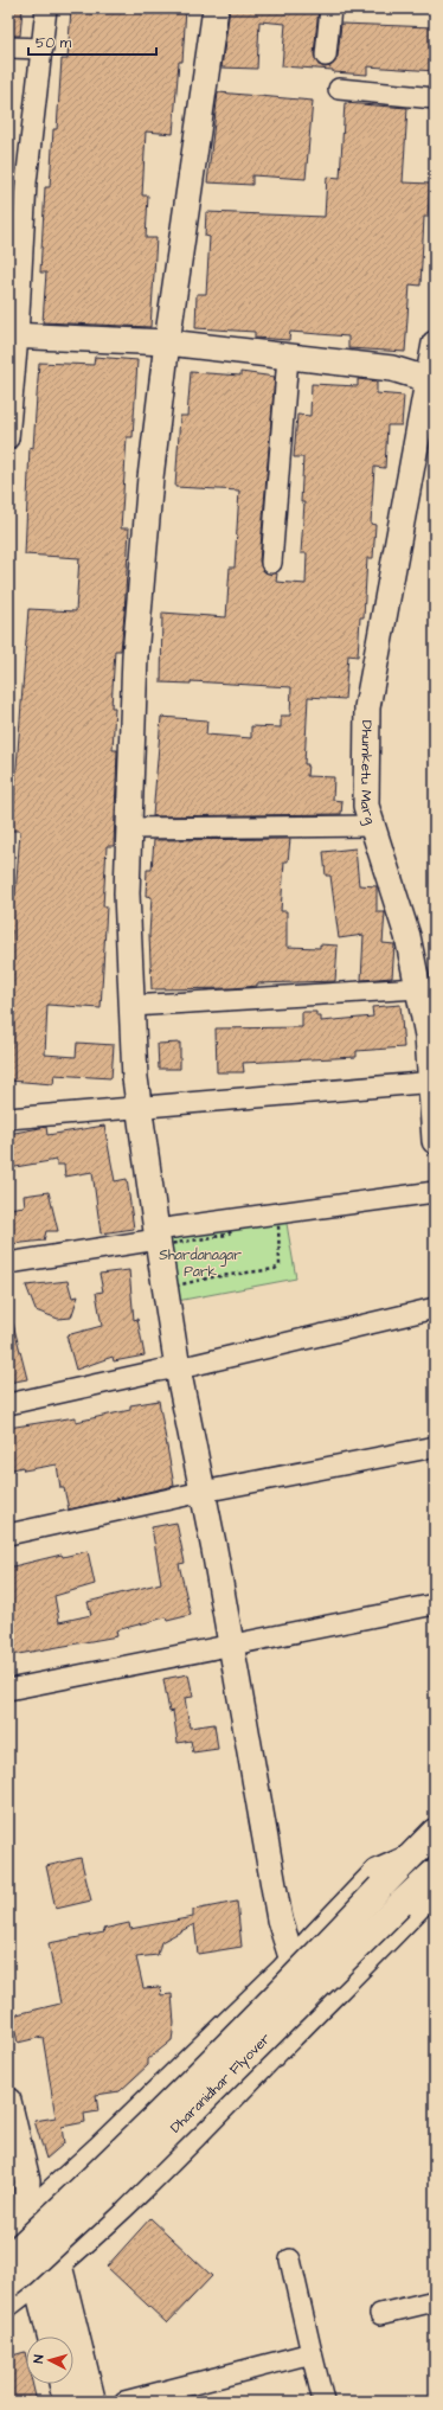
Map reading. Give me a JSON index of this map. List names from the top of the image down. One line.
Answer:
{"streets":{"main road":["Dharanidhar Flyover"],"street":["Dhumketu Marg"]},"parks":["Shardanagar Park"],"scale_bar":"50 m","north":"left"}
